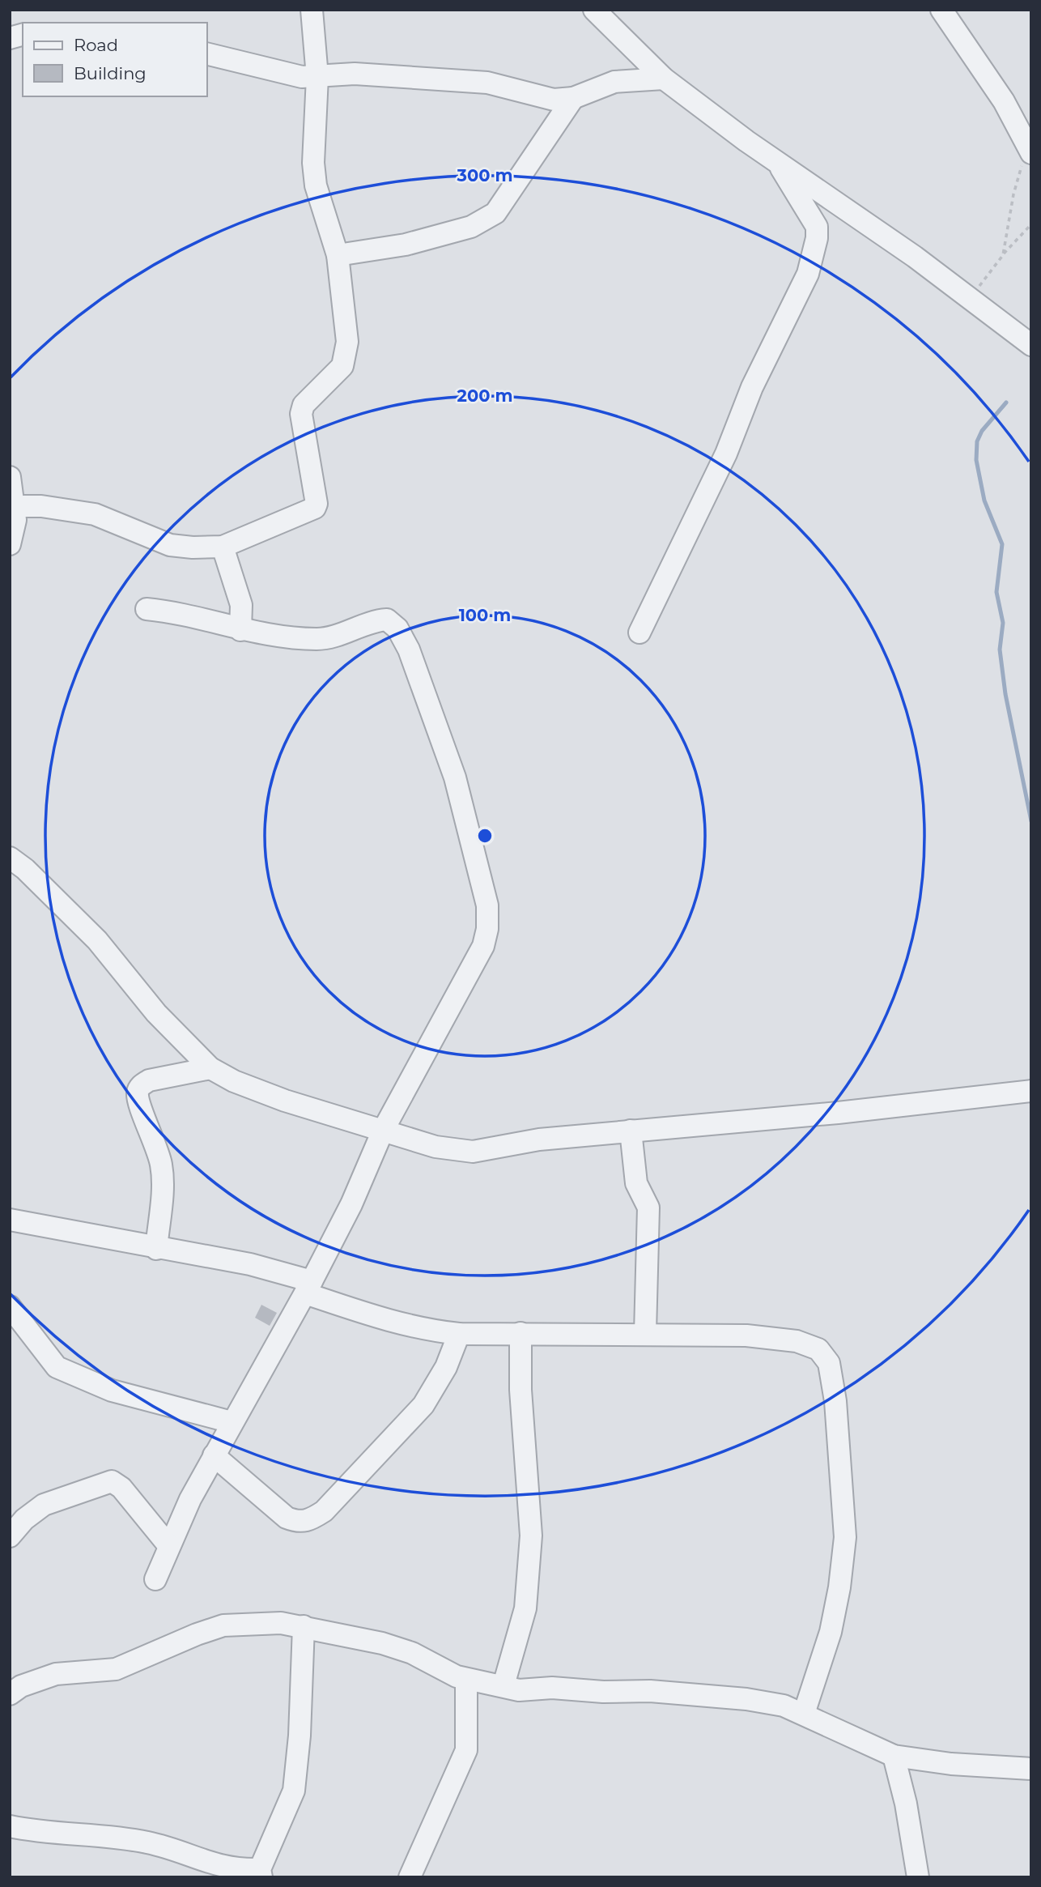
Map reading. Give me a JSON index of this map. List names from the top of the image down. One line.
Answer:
{"legend":["Road","Building"],"rings":["300 m","200 m","100 m"]}
